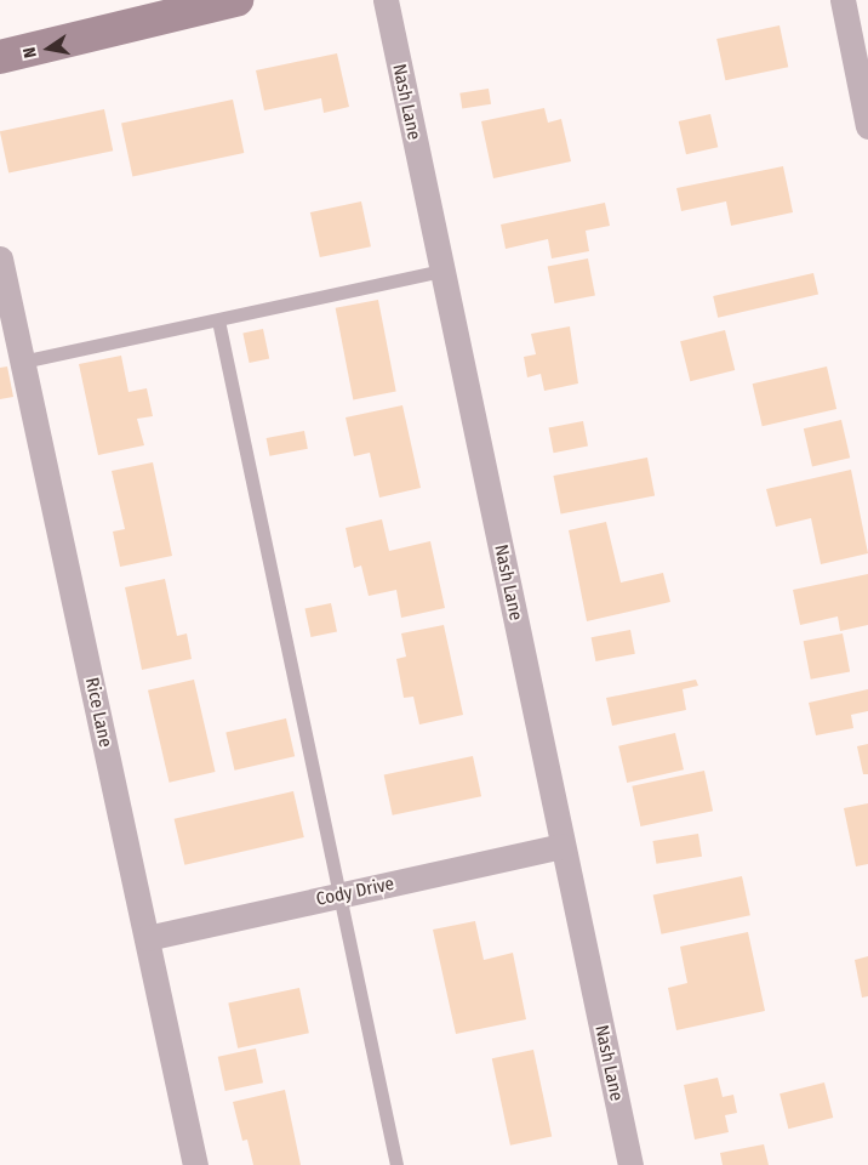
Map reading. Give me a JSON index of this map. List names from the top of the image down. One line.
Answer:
{"streets":{"street":["Nash Lane","Rice Lane","Cody Drive"]},"crossings":[["Nash Lane","Cody Drive"],["Rice Lane","Cody Drive"]],"north":"left"}
